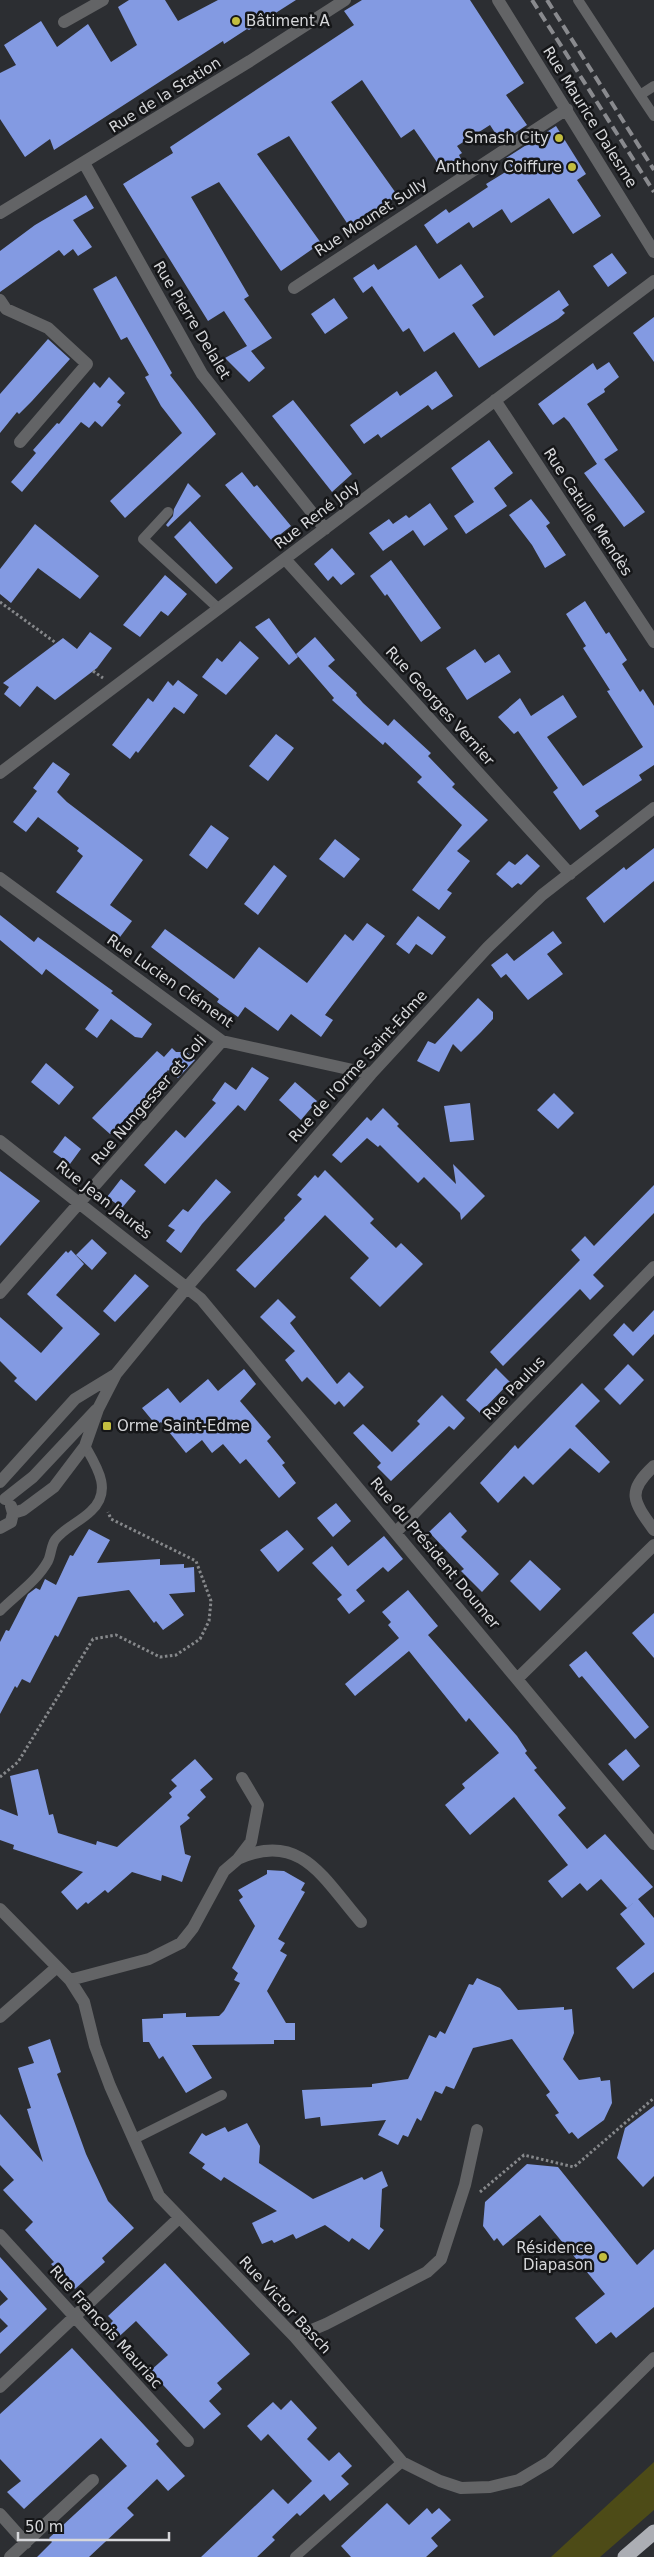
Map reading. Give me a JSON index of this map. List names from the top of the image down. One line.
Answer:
{"streets":{"street":["Rue de la Station","Rue Maurice Dalesme","Rue Mounet Sully","Rue Pierre Delalet","Rue Catulle Mendès","Rue René Joly","Rue Georges Vernier","Rue Lucien Clément","Rue de l'Orme Saint-Edme","Rue Nungesser et Coli","Rue Jean Jaurès","Rue Paulus","Rue du Président Doumer","Rue Victor Basch","Rue François Mauriac"]},"crossings":[["Rue de la Station","Rue Pierre Delalet"],["Rue Maurice Dalesme","Rue Mounet Sully"],["Rue Pierre Delalet","Rue René Joly"],["Rue Catulle Mendès","Rue René Joly"],["Rue René Joly","Rue Georges Vernier"],["Rue Georges Vernier","Rue de l'Orme Saint-Edme"],["Rue Lucien Clément","Rue de l'Orme Saint-Edme"],["Rue Lucien Clément","Rue Nungesser et Coli"],["Rue de l'Orme Saint-Edme","Rue Jean Jaurès"],["Rue de l'Orme Saint-Edme","Rue du Président Doumer"],["Rue Nungesser et Coli","Rue Jean Jaurès"],["Rue Jean Jaurès","Rue du Président Doumer"],["Rue Paulus","Rue du Président Doumer"]],"places":{"other":["Bâtiment A","Smash City","Anthony Coiffure","Résidence Diapason"],"transit":["Orme Saint-Edme"]},"scale_bar":"50 m"}
